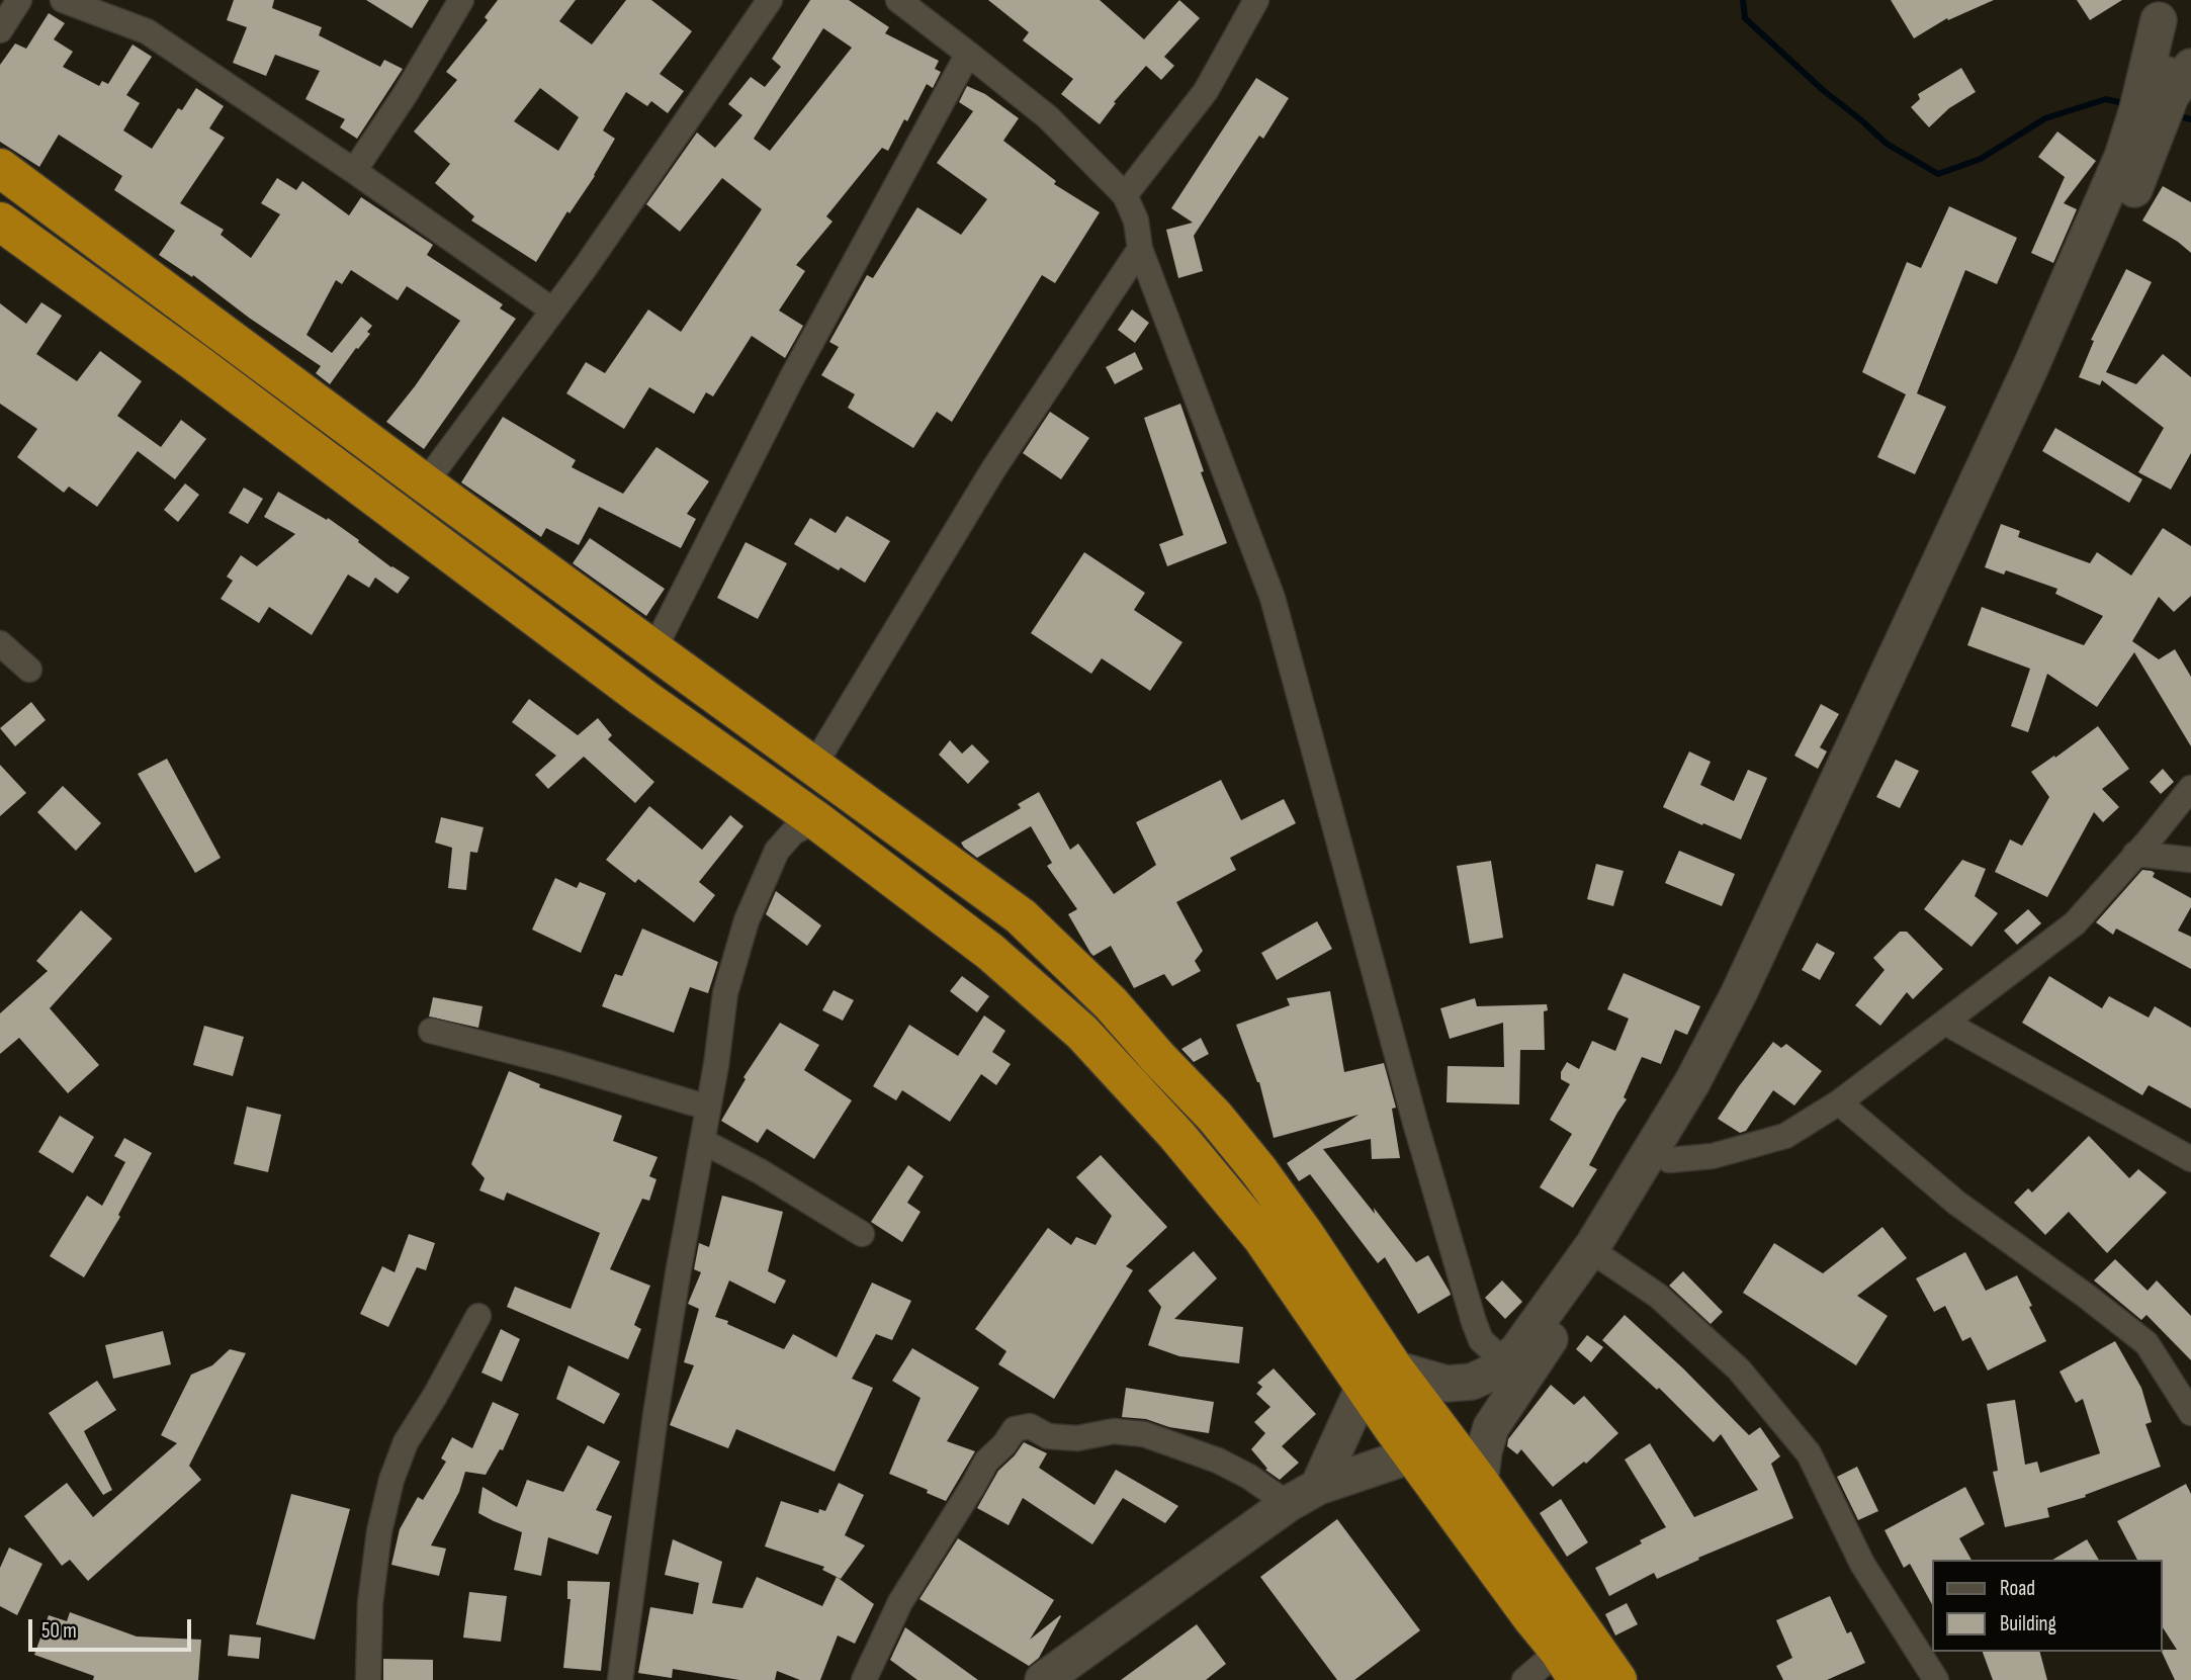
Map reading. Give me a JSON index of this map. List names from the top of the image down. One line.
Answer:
{"legend":["Road","Building"],"scale_bar":"50 m"}
